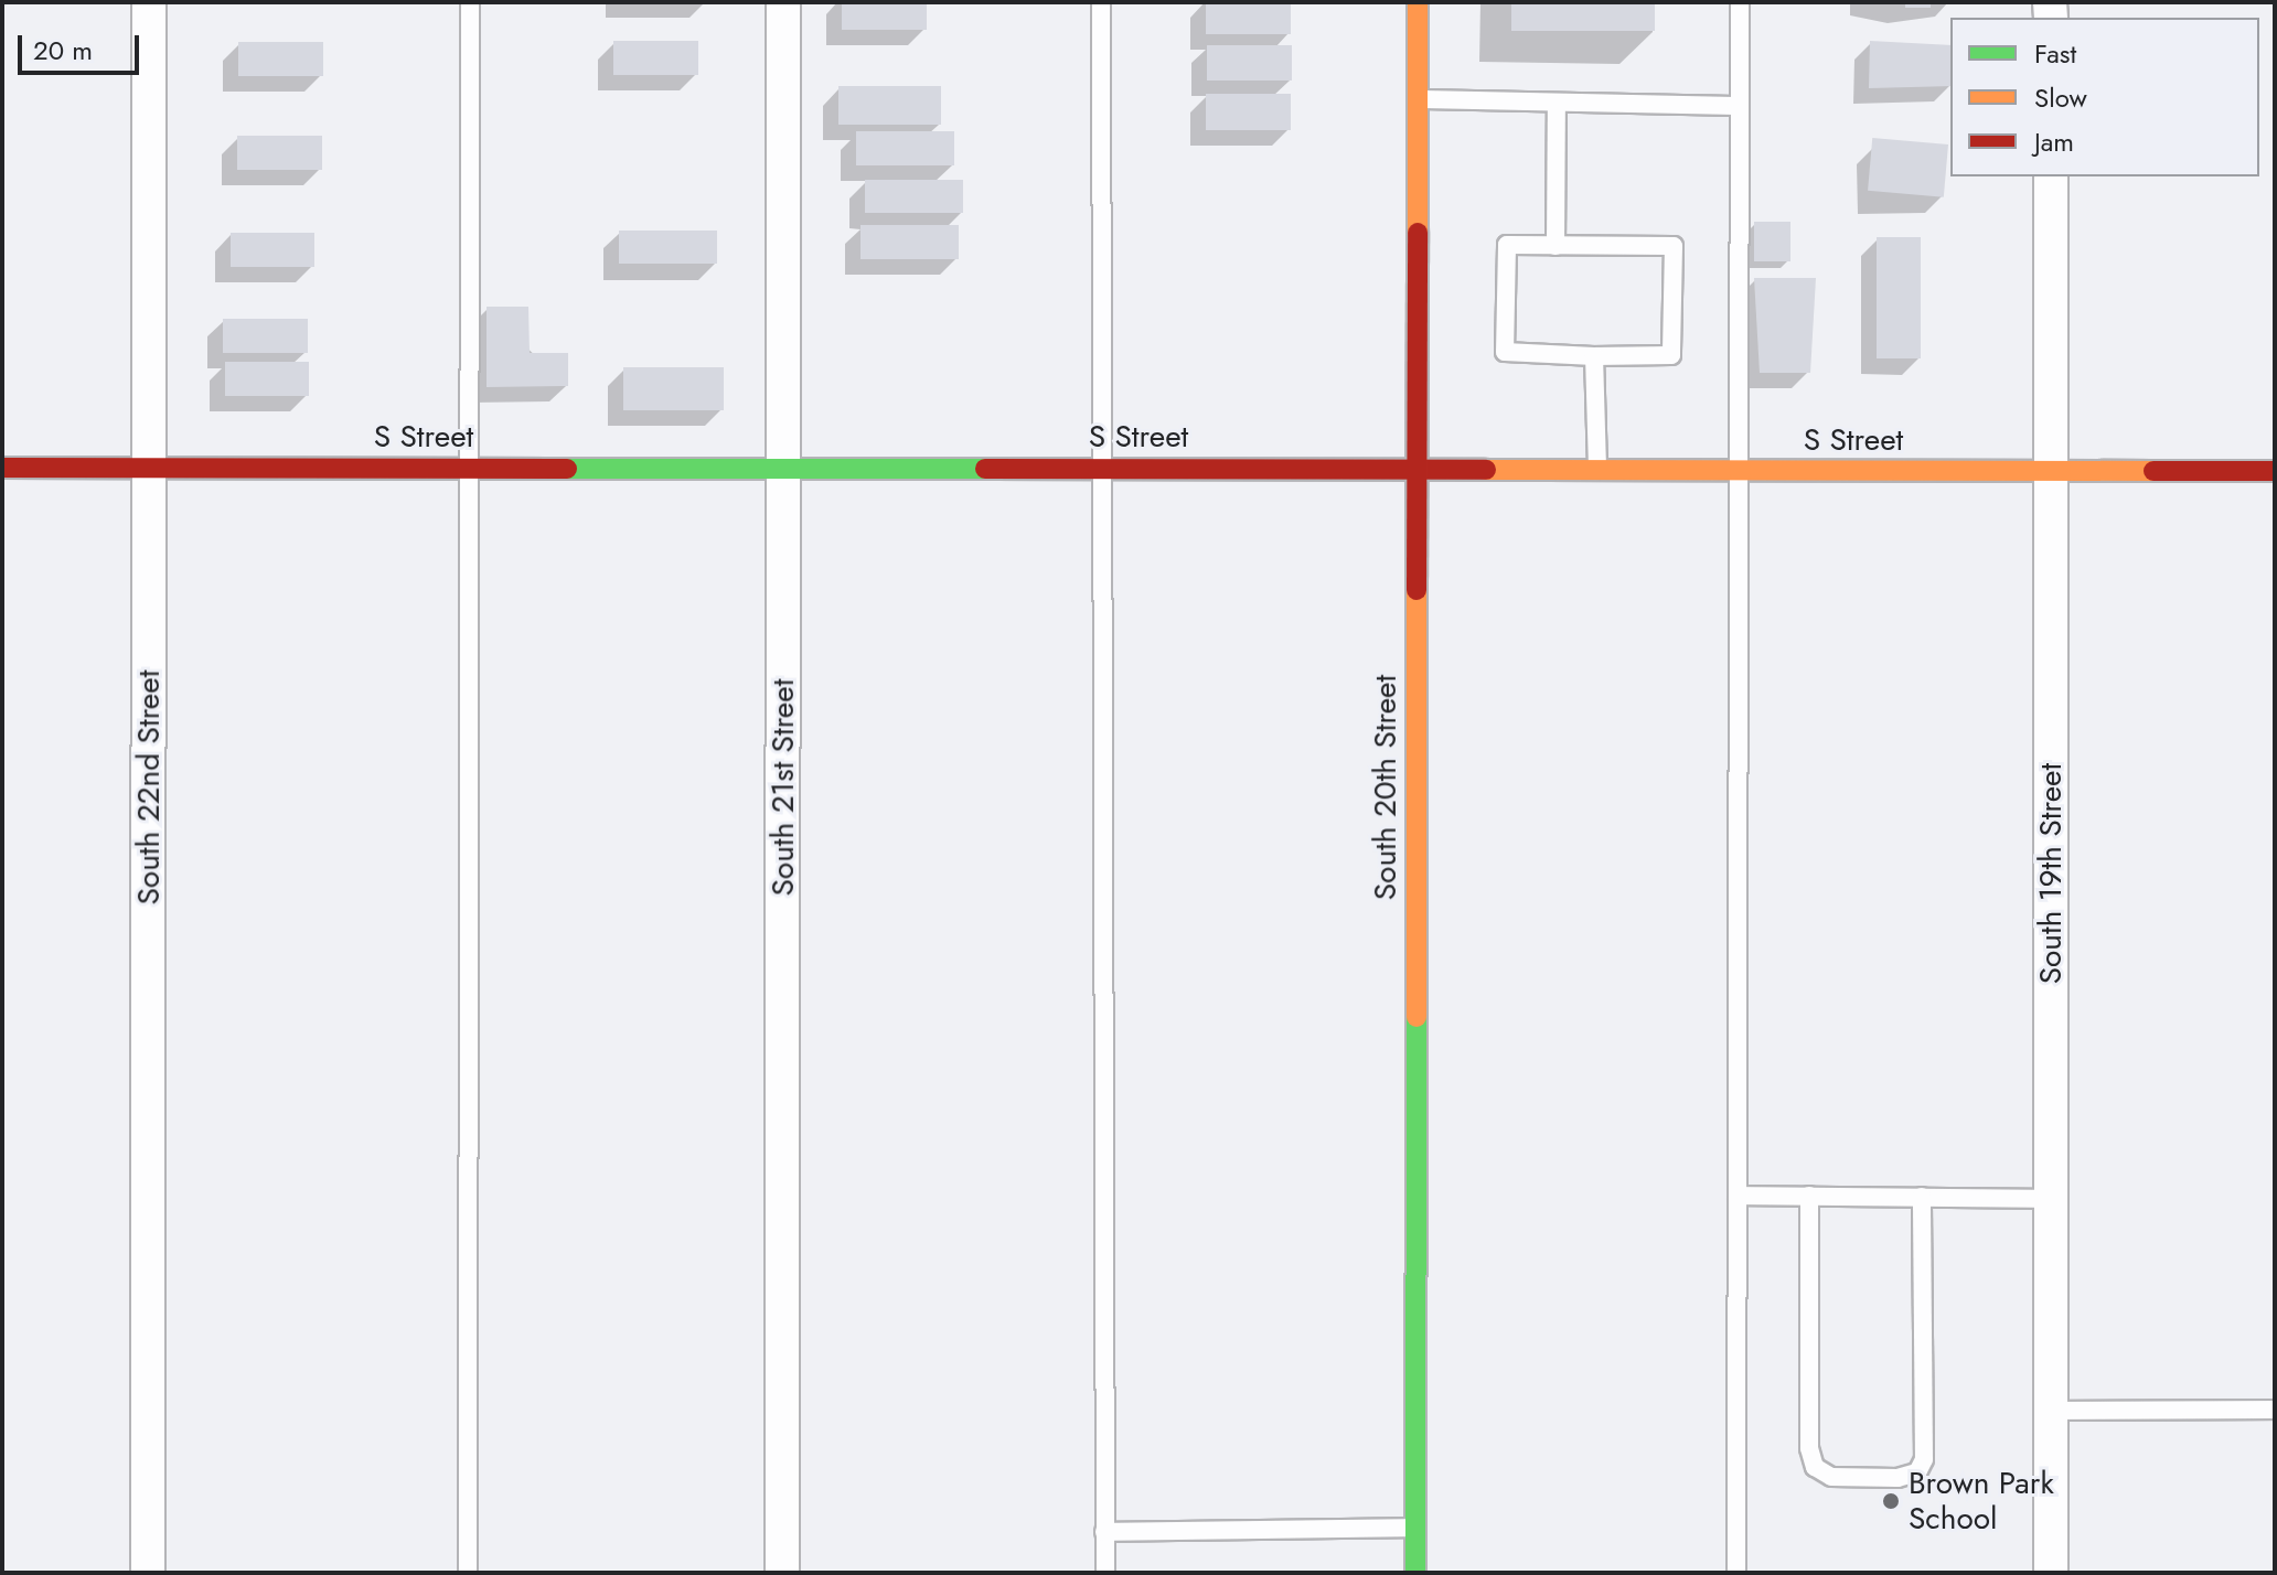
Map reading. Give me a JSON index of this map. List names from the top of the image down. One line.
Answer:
{"streets":{"street":["S Street","South 22nd Street","South 21st Street","South 20th Street","South 19th Street"]},"crossings":[["S Street","South 22nd Street"],["S Street","South 21st Street"],["S Street","South 20th Street"],["S Street","South 19th Street"]],"places":["Brown Park School"],"legend":["Fast","Slow","Jam"],"scale_bar":"20 m"}
